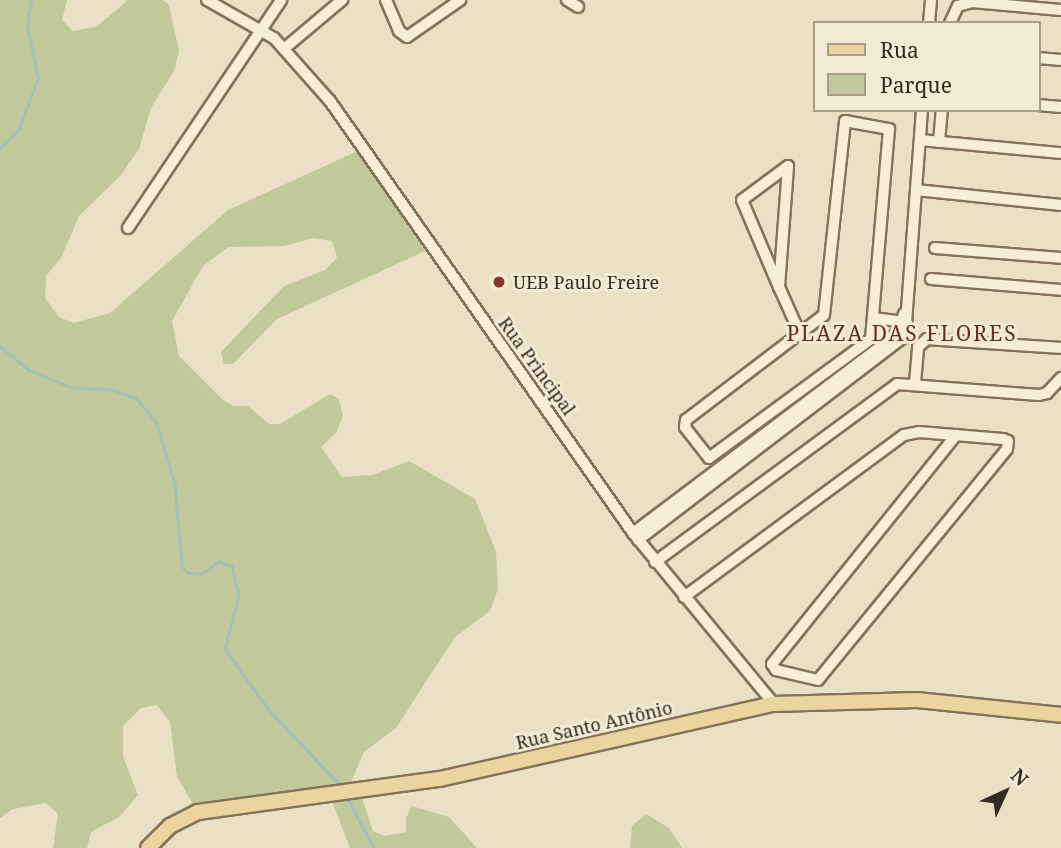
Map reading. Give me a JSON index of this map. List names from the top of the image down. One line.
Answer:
{"streets":{"main road":["Rua Santo Antônio"],"street":["Rua Principal"]},"crossings":[["Rua Principal","Rua Santo Antônio"]],"districts":["PLAZA DAS FLORES"],"places":["UEB Paulo Freire"],"legend":["Rua","Parque"],"north":"top right"}
